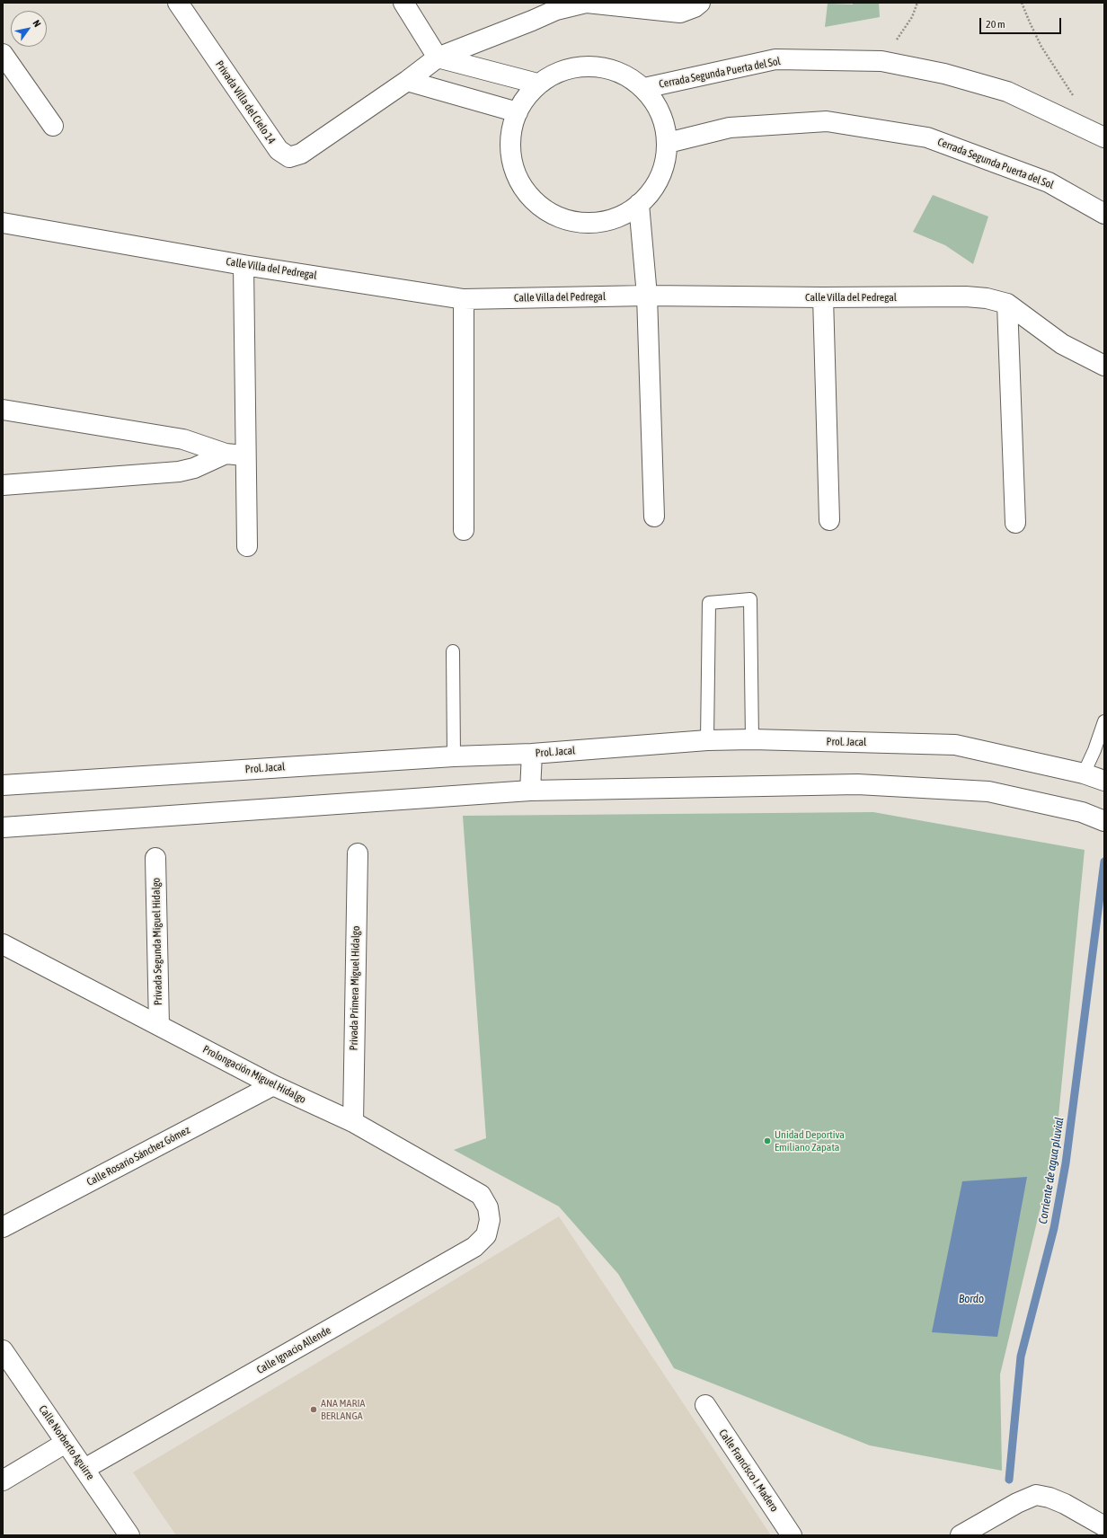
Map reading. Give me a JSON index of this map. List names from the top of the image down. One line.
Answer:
{"streets":{"street":["Cerrada Segunda Puerta del Sol","Privada Villa del Cielo 14","Calle Villa del Pedregal","Prol. Jacal","Privada Segunda Miguel Hidalgo","Privada Primera Miguel Hidalgo","Prolongación Miguel Hidalgo","Calle Rosario Sánchez Gómez","Calle Ignacio Allende","Calle Norberto Aguirre","Calle Francisco I. Madero"]},"crossings":[["Privada Segunda Miguel Hidalgo","Prolongación Miguel Hidalgo"],["Privada Primera Miguel Hidalgo","Prolongación Miguel Hidalgo"],["Prolongación Miguel Hidalgo","Calle Rosario Sánchez Gómez"],["Prolongación Miguel Hidalgo","Calle Ignacio Allende"],["Calle Ignacio Allende","Calle Norberto Aguirre"]],"water":["Corriente de agua pluvial","Bordo"],"places":["Unidad Deportiva Emiliano Zapata","ANA MARIA BERLANGA"],"scale_bar":"20 m","north":"top right"}
